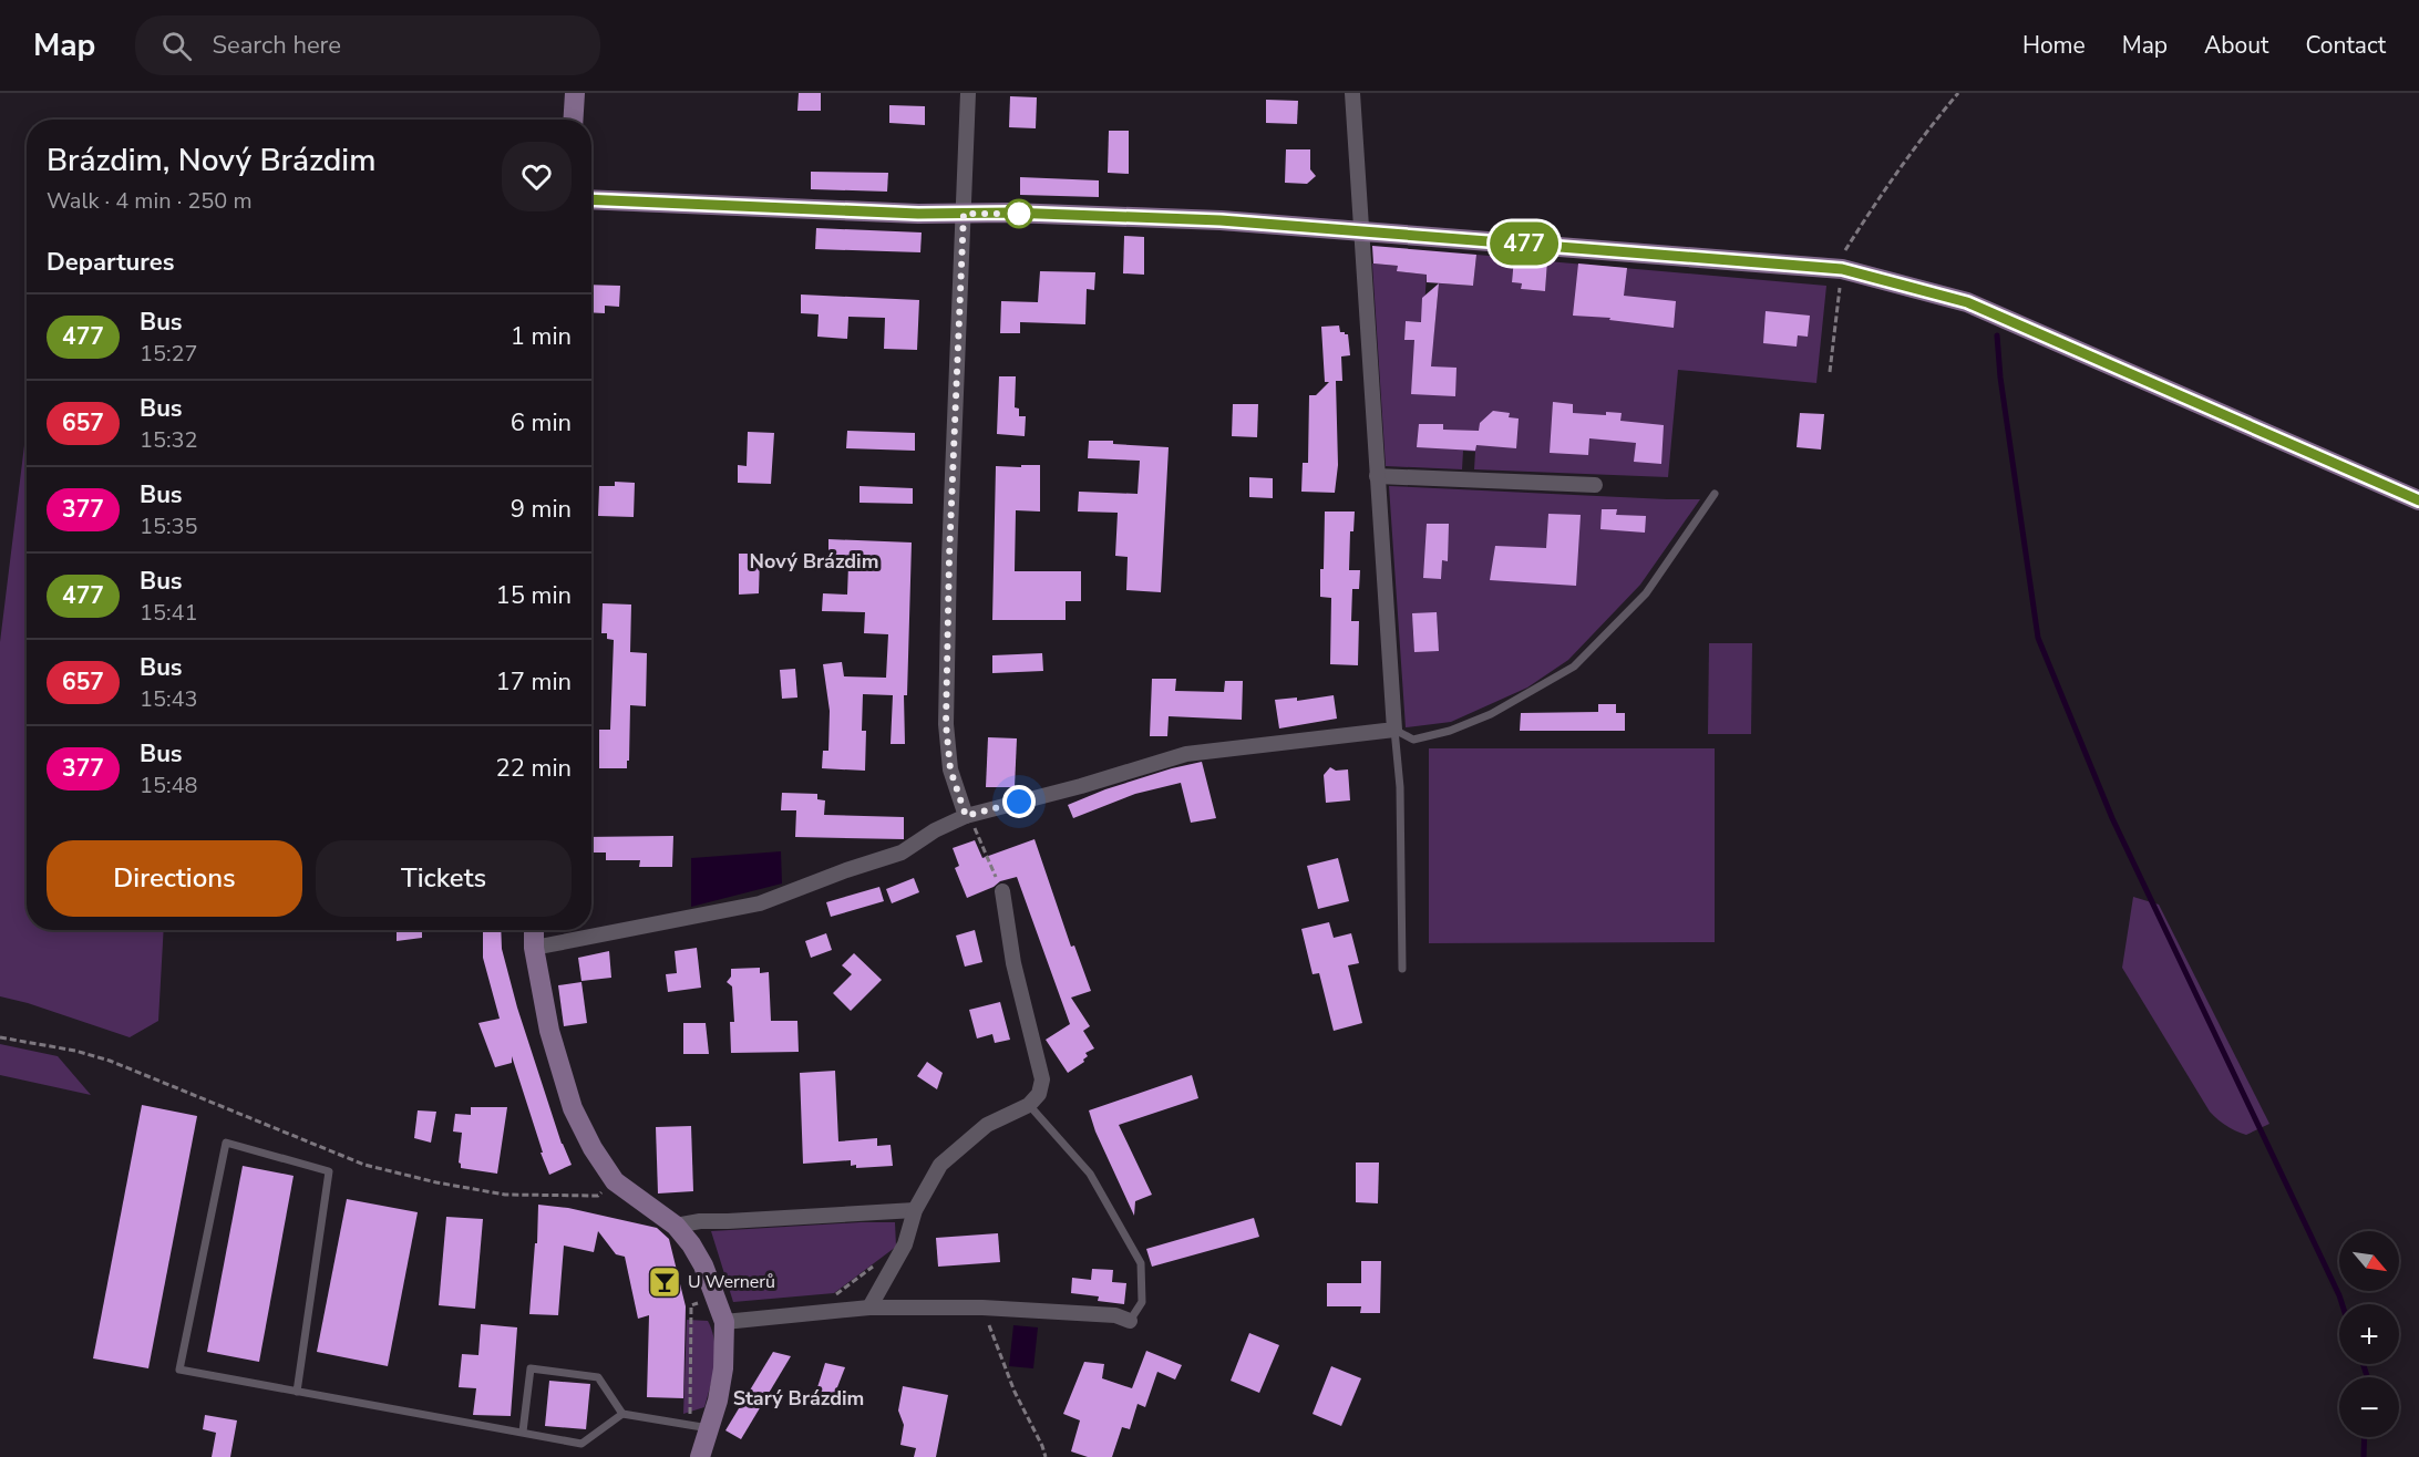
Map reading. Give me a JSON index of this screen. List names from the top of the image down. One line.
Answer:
{"districts":["Nový Brázdim","Starý Brázdim"],"places":{"bar":["U Wernerů"]},"lines":["bus line 477"],"north":"bottom right","page":{"header":"Map","search":"Search here","nav":["Home","Map","About","Contact"],"on_map":"477","heading":[["Brázdim, Nový Brázdim","Walk · 4 min · 250 m"],"Departures"],"list":[{"mark":"477","name":"Bus","note":"15:27","value":"1 min"},{"mark":"657","name":"Bus","note":"15:32","value":"6 min"},{"mark":"377","name":"Bus","note":"15:35","value":"9 min"},{"mark":"477","name":"Bus","note":"15:41","value":"15 min"},{"mark":"657","name":"Bus","note":"15:43","value":"17 min"},{"mark":"377","name":"Bus","note":"15:48","value":"22 min"}],"buttons":["Directions","Tickets"],"map_buttons":["+","−"]}}
